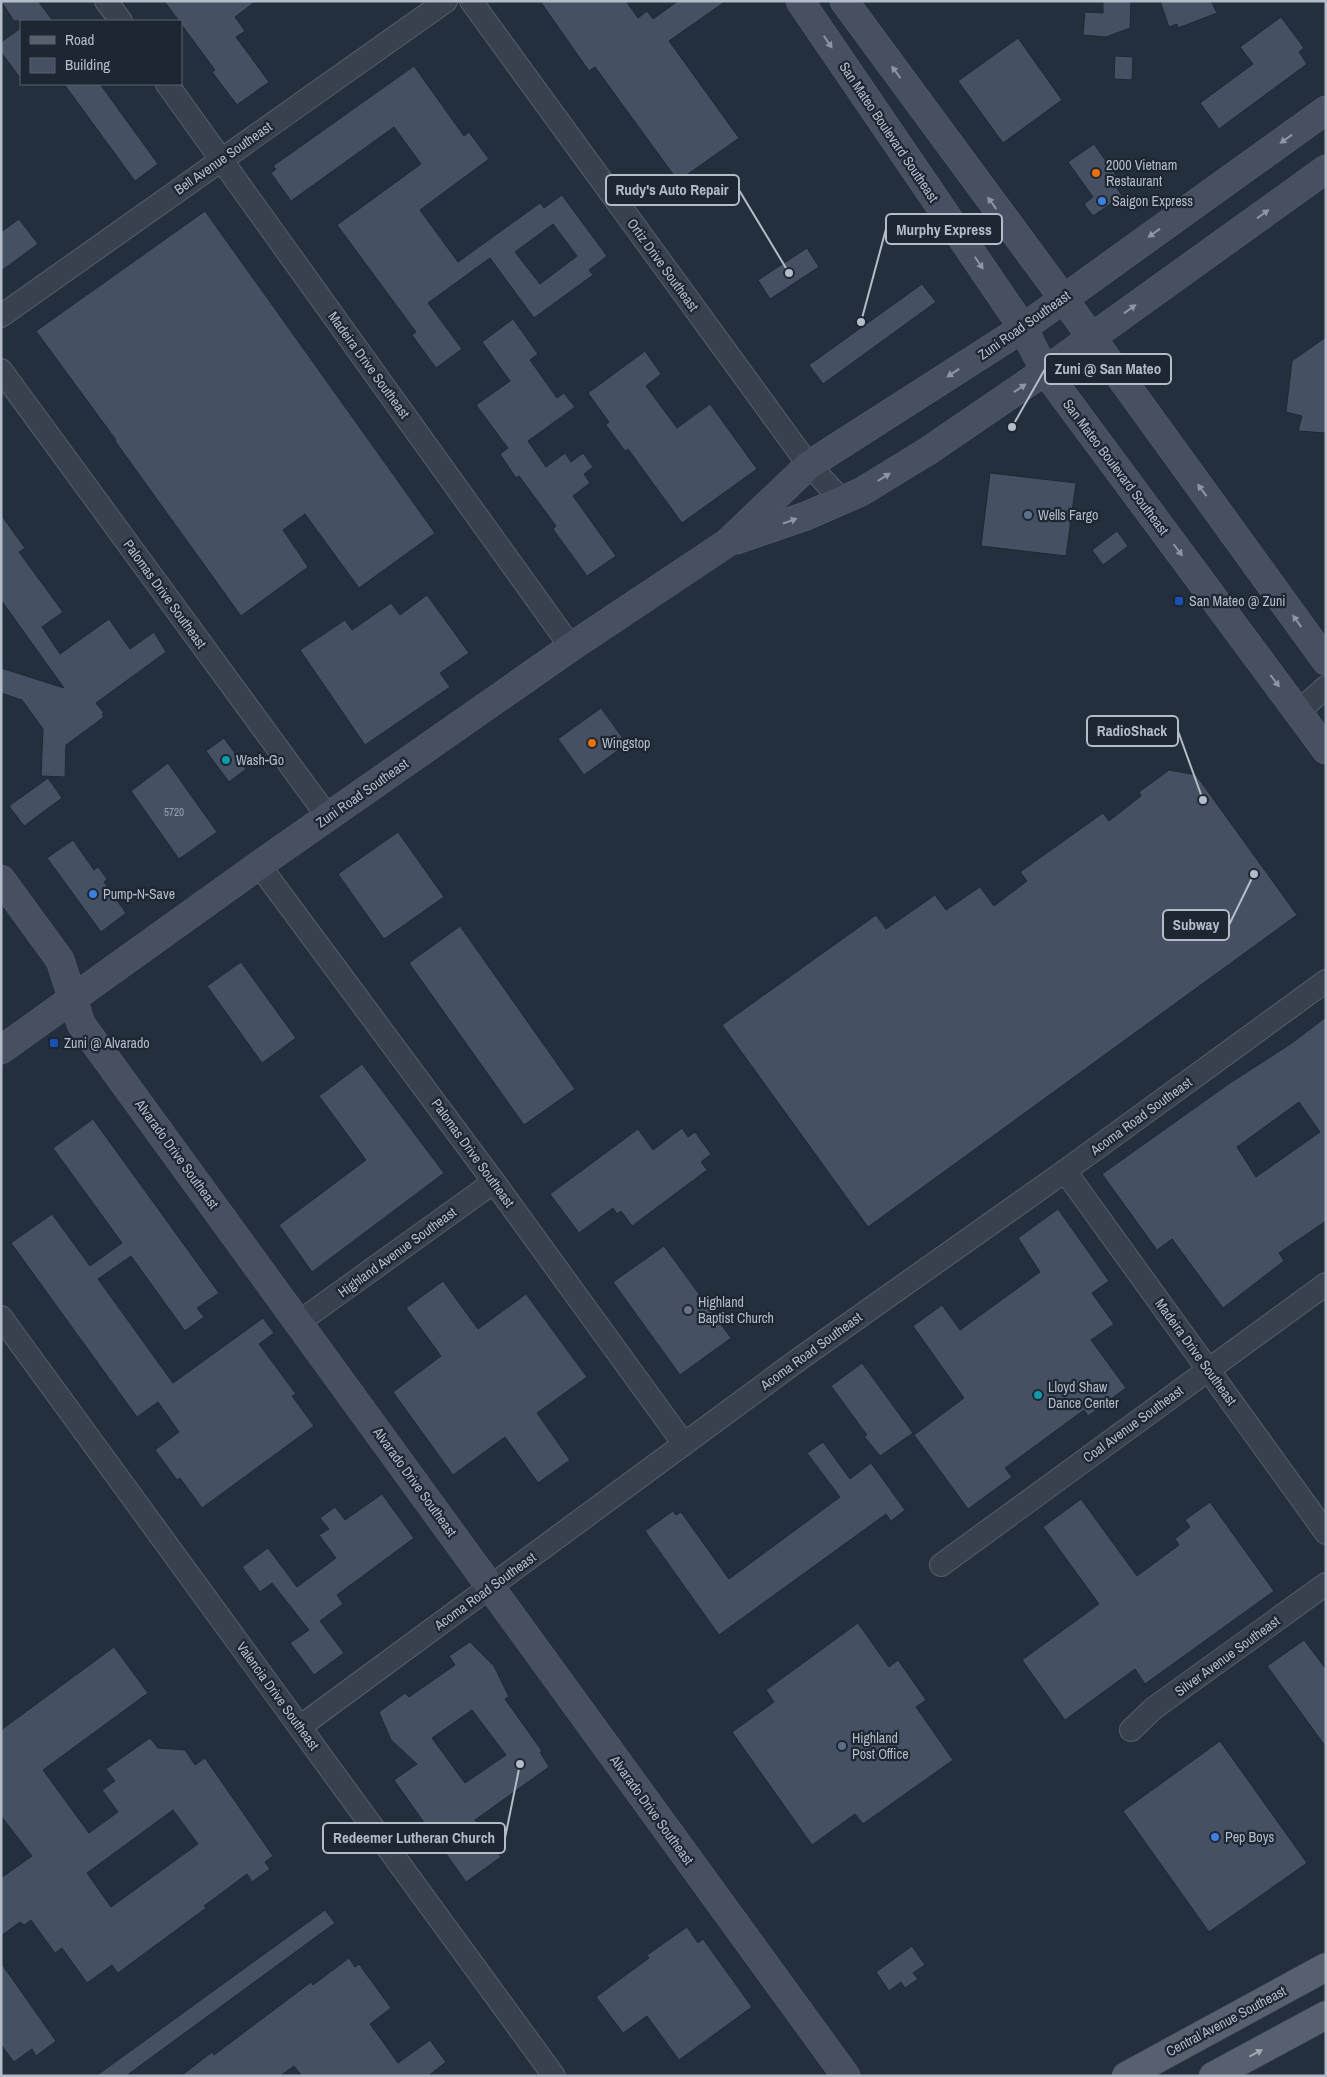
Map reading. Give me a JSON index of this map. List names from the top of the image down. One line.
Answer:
{"streets":{"main road":["Central Avenue Southeast"],"street":["San Mateo Boulevard Southeast","Bell Avenue Southeast","Ortiz Drive Southeast","Zuni Road Southeast","Madeira Drive Southeast","Palomas Drive Southeast","Acoma Road Southeast","Alvarado Drive Southeast","Highland Avenue Southeast","Coal Avenue Southeast","Silver Avenue Southeast","Valencia Drive Southeast"]},"crossings":[["San Mateo Boulevard Southeast","Zuni Road Southeast"],["Bell Avenue Southeast","Madeira Drive Southeast"],["Ortiz Drive Southeast","Zuni Road Southeast"],["Zuni Road Southeast","Madeira Drive Southeast"],["Zuni Road Southeast","Palomas Drive Southeast"],["Zuni Road Southeast","Alvarado Drive Southeast"],["Madeira Drive Southeast","Acoma Road Southeast"],["Madeira Drive Southeast","Coal Avenue Southeast"],["Palomas Drive Southeast","Acoma Road Southeast"],["Palomas Drive Southeast","Highland Avenue Southeast"],["Acoma Road Southeast","Alvarado Drive Southeast"],["Acoma Road Southeast","Valencia Drive Southeast"],["Alvarado Drive Southeast","Highland Avenue Southeast"]],"places":{"other":["2000 Vietnam Restaurant","Saigon Express","Rudy's Auto Repair","Murphy Express","Zuni @ San Mateo","Wells Fargo","Wingstop","Wash-Go","RadioShack","Subway","Pump-N-Save","Highland Baptist Church","Lloyd Shaw Dance Center","Highland Post Office","Redeemer Lutheran Church","Pep Boys"],"transit":["San Mateo @ Zuni","Zuni @ Alvarado"]},"house_numbers":["5720"],"legend":["Road","Building"]}
